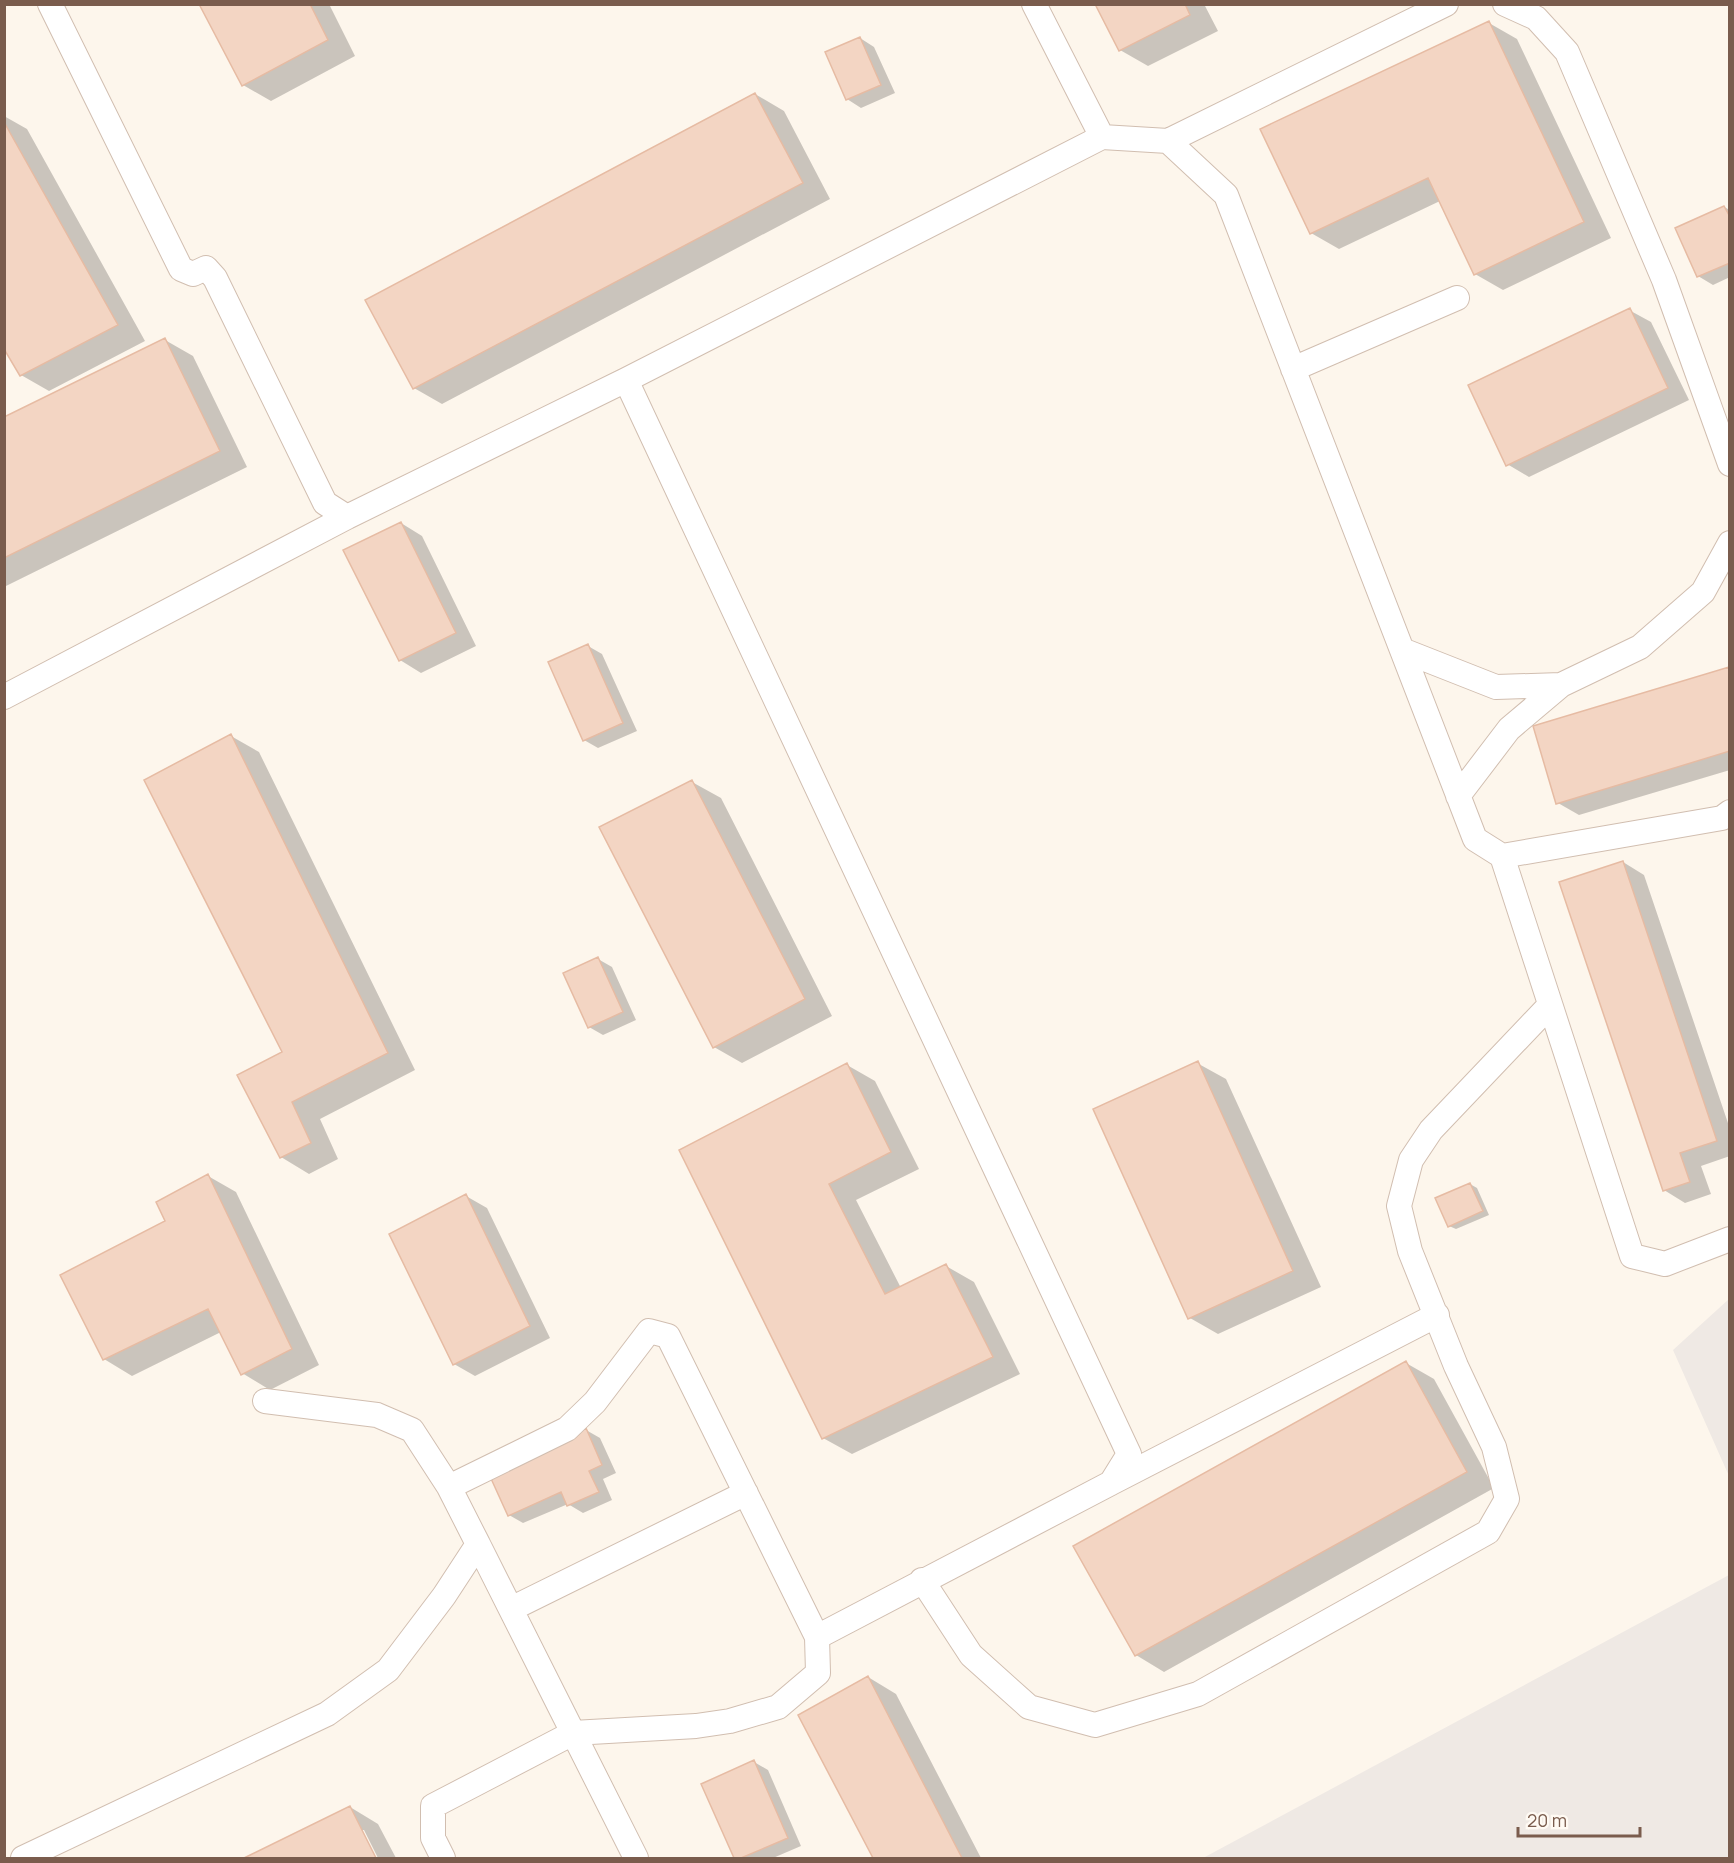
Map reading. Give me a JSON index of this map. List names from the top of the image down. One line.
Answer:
{"scale_bar":"20 m"}
